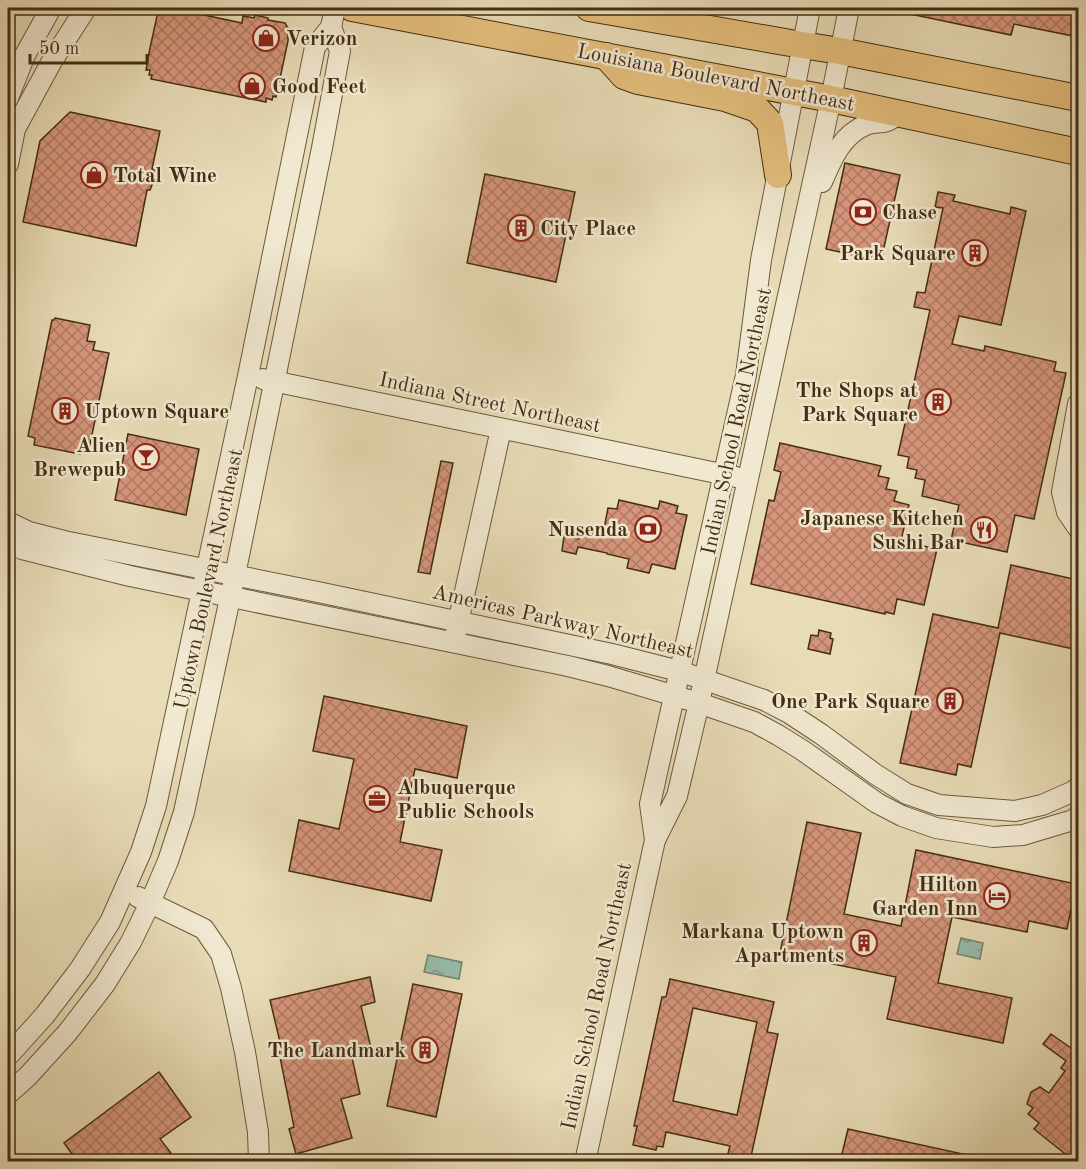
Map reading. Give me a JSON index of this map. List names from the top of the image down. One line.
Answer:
{"streets":{"main road":["Louisiana Boulevard Northeast"],"street":["Indiana Street Northeast","Indian School Road Northeast","Uptown Boulevard Northeast","Americas Parkway Northeast"]},"crossings":[["Louisiana Boulevard Northeast","Indian School Road Northeast"],["Indiana Street Northeast","Indian School Road Northeast"],["Indiana Street Northeast","Uptown Boulevard Northeast"],["Indian School Road Northeast","Americas Parkway Northeast"],["Uptown Boulevard Northeast","Americas Parkway Northeast"]],"places":{"shop":["Verizon","Good Feet","Total Wine"],"bank":["Chase","Nusenda"],"building":["City Place","Park Square","The Shops at Park Square","Uptown Square","One Park Square","Markana Uptown Apartments","The Landmark"],"bar":["Alien Brewepub"],"restaurant":["Japanese Kitchen Sushi Bar"],"office":["Albuquerque Public Schools"],"hotel":["Hilton Garden Inn"]},"scale_bar":"50 m"}
